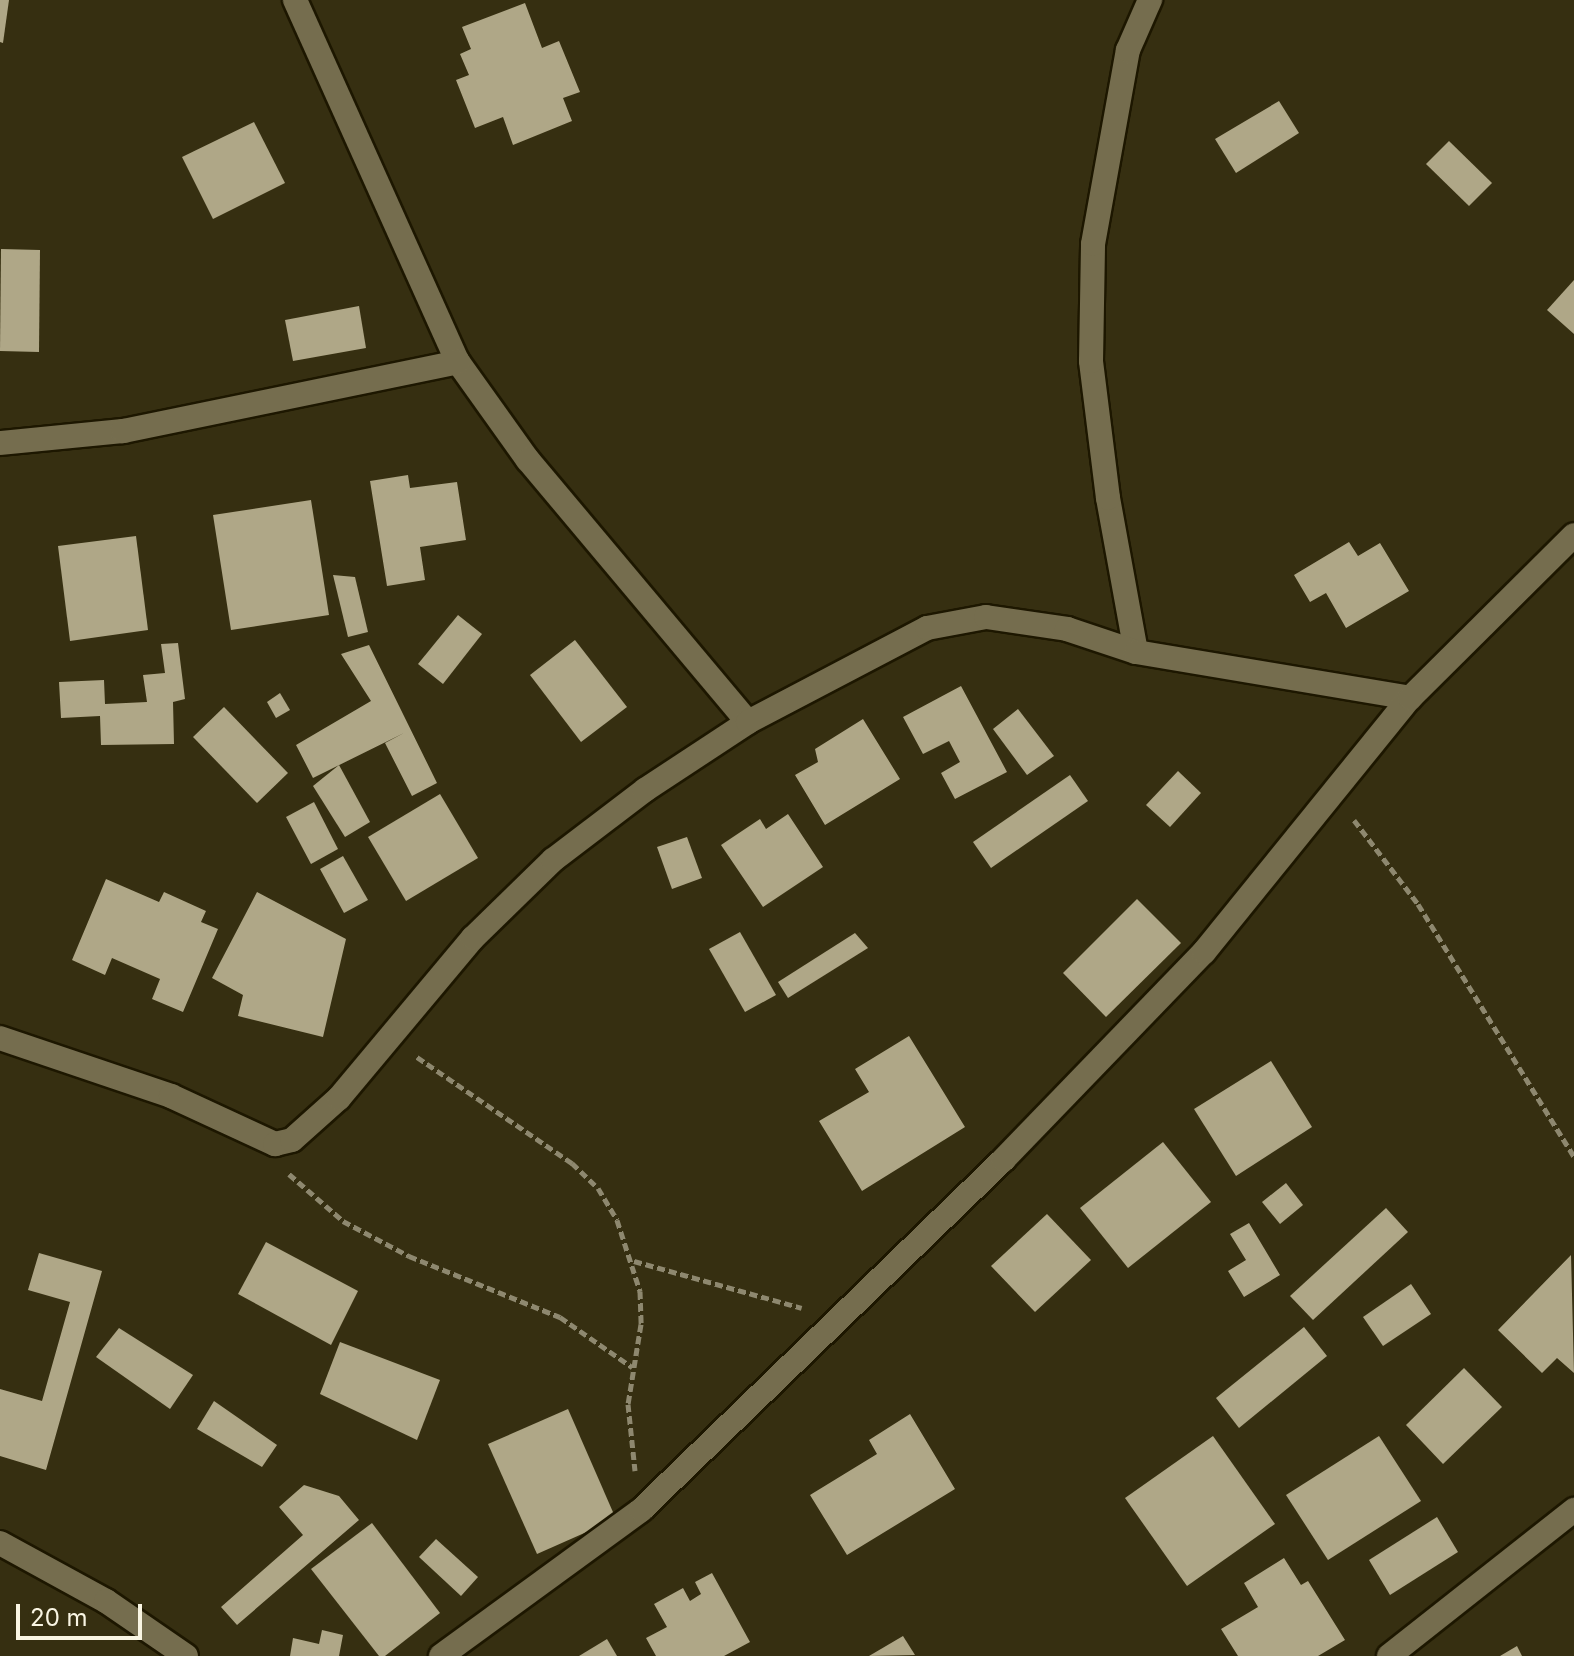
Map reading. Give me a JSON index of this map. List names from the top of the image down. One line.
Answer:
{"scale_bar":"20 m"}
